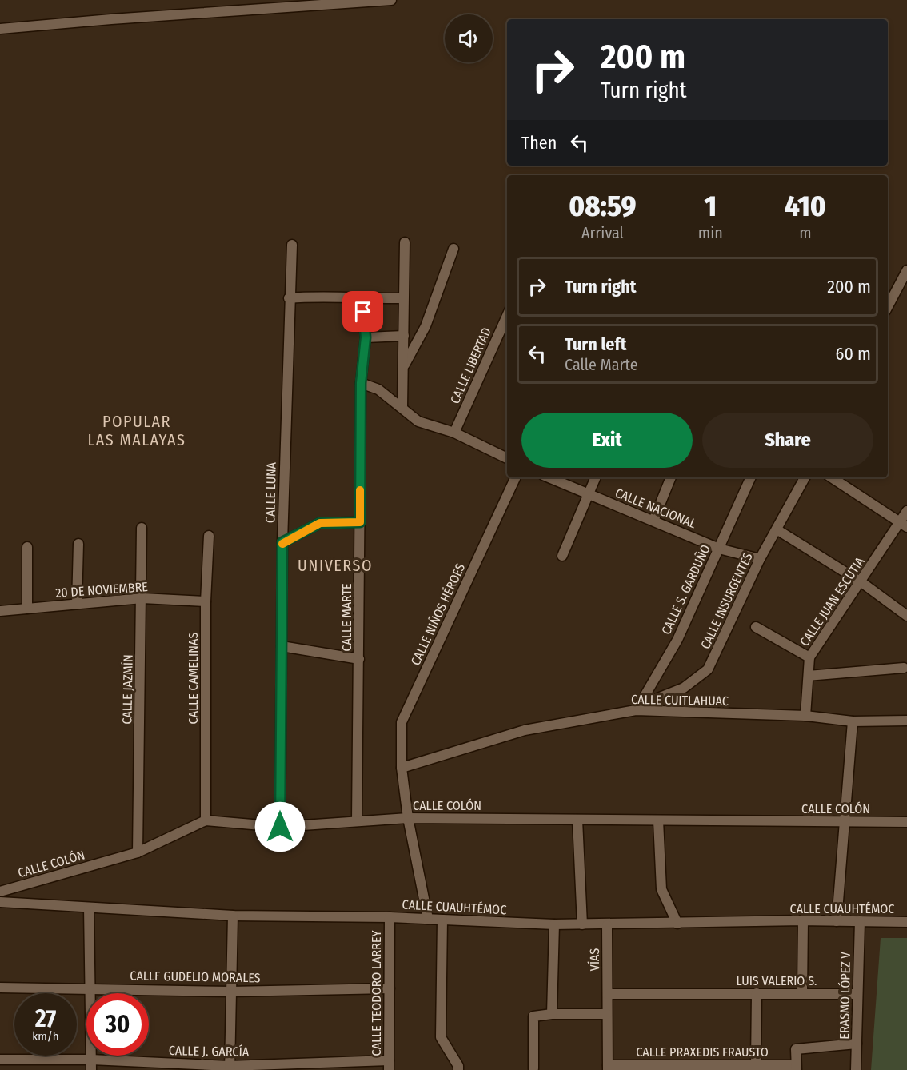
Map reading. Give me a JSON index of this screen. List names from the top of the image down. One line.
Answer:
{"streets":{"street":["CALLE LIBERTAD","CALLE LUNA","CALLE NACIONAL","20 DE NOVIEMBRE","CALLE S. GARDUÑO","CALLE INSURGENTES","CALLE JUAN ESCUTIA","CALLE NIÑOS HÉROES","CALLE MARTE","CALLE CAMELINAS","CALLE JAZMÍN","CALLE CUITLAHUAC","CALLE COLÓN","CALLE CUAUHTÉMOC","VÍAS","CALLE GUDELIO MORALES","LUIS VALERIO S.","CALLE TEODORO LARREY","ERASMO LÓPEZ V","CALLE J. GARCÍA","CALLE PRAXEDIS FRAUSTO"]},"crossings":[["CALLE LUNA","CALLE COLÓN"],["CALLE NACIONAL","CALLE S. GARDUÑO"],["CALLE NACIONAL","CALLE INSURGENTES"],["20 DE NOVIEMBRE","CALLE CAMELINAS"],["20 DE NOVIEMBRE","CALLE JAZMÍN"],["CALLE S. GARDUÑO","CALLE INSURGENTES"],["CALLE S. GARDUÑO","CALLE CUITLAHUAC"],["CALLE INSURGENTES","CALLE CUITLAHUAC"],["CALLE JUAN ESCUTIA","CALLE CUITLAHUAC"],["CALLE NIÑOS HÉROES","CALLE CUITLAHUAC"],["CALLE NIÑOS HÉROES","CALLE COLÓN"],["CALLE NIÑOS HÉROES","CALLE CUAUHTÉMOC"],["CALLE MARTE","CALLE COLÓN"],["CALLE CAMELINAS","CALLE COLÓN"],["CALLE JAZMÍN","CALLE COLÓN"],["CALLE CUAUHTÉMOC","VÍAS"],["CALLE CUAUHTÉMOC","CALLE TEODORO LARREY"],["CALLE CUAUHTÉMOC","ERASMO LÓPEZ V"],["VÍAS","LUIS VALERIO S."],["VÍAS","CALLE PRAXEDIS FRAUSTO"],["CALLE GUDELIO MORALES","CALLE TEODORO LARREY"],["LUIS VALERIO S.","ERASMO LÓPEZ V"],["CALLE TEODORO LARREY","CALLE J. GARCÍA"]],"districts":["POPULAR LAS MALAYAS","UNIVERSO"],"page":{"turn":["200 m","Turn right"],"then":"Then","eta":["08:59","Arrival","1","min","410","m"],"list":[{"name":"Turn right","value":"200 m"},{"name":"Turn left","note":"Calle Marte","value":"60 m"}],"buttons":["Exit","Share"],"speed":"27 km/h","limit":"30"}}
